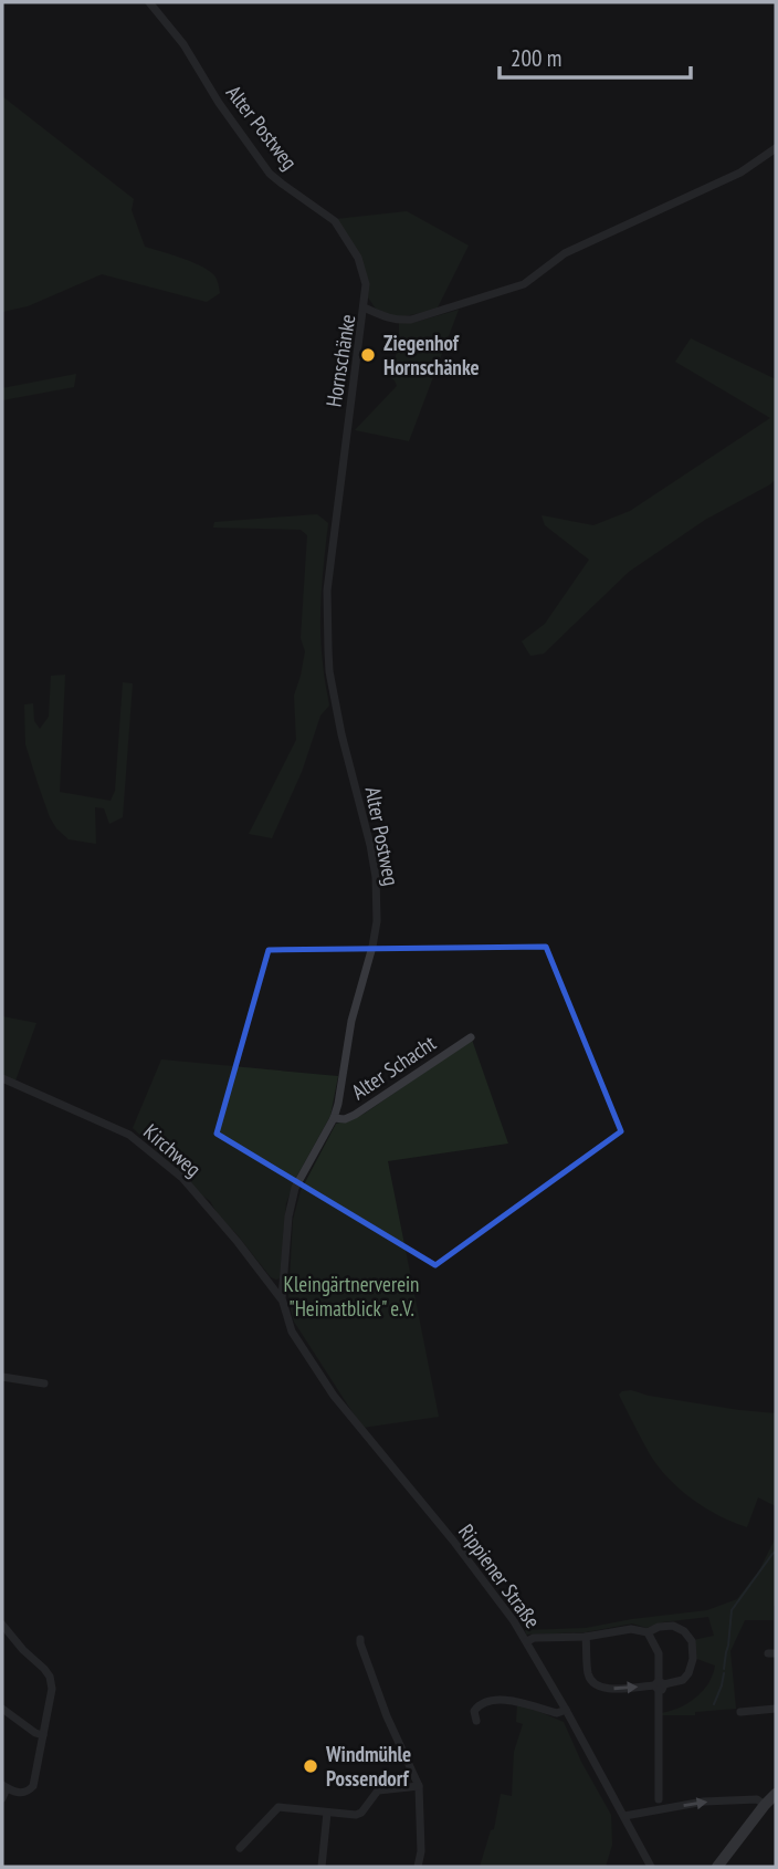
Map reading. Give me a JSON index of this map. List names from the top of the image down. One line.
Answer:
{"streets":{"street":["Alter Postweg","Hornschänke","Alter Schacht","Kirchweg","Rippiener Straße"]},"crossings":[["Alter Postweg","Hornschänke"],["Alter Postweg","Alter Schacht"],["Alter Postweg","Kirchweg"],["Alter Postweg","Rippiener Straße"],["Kirchweg","Rippiener Straße"]],"parks":["Kleingärtnerverein \"Heimatblick\" e.V."],"places":["Ziegenhof Hornschänke","Windmühle Possendorf"],"scale_bar":"200 m"}
